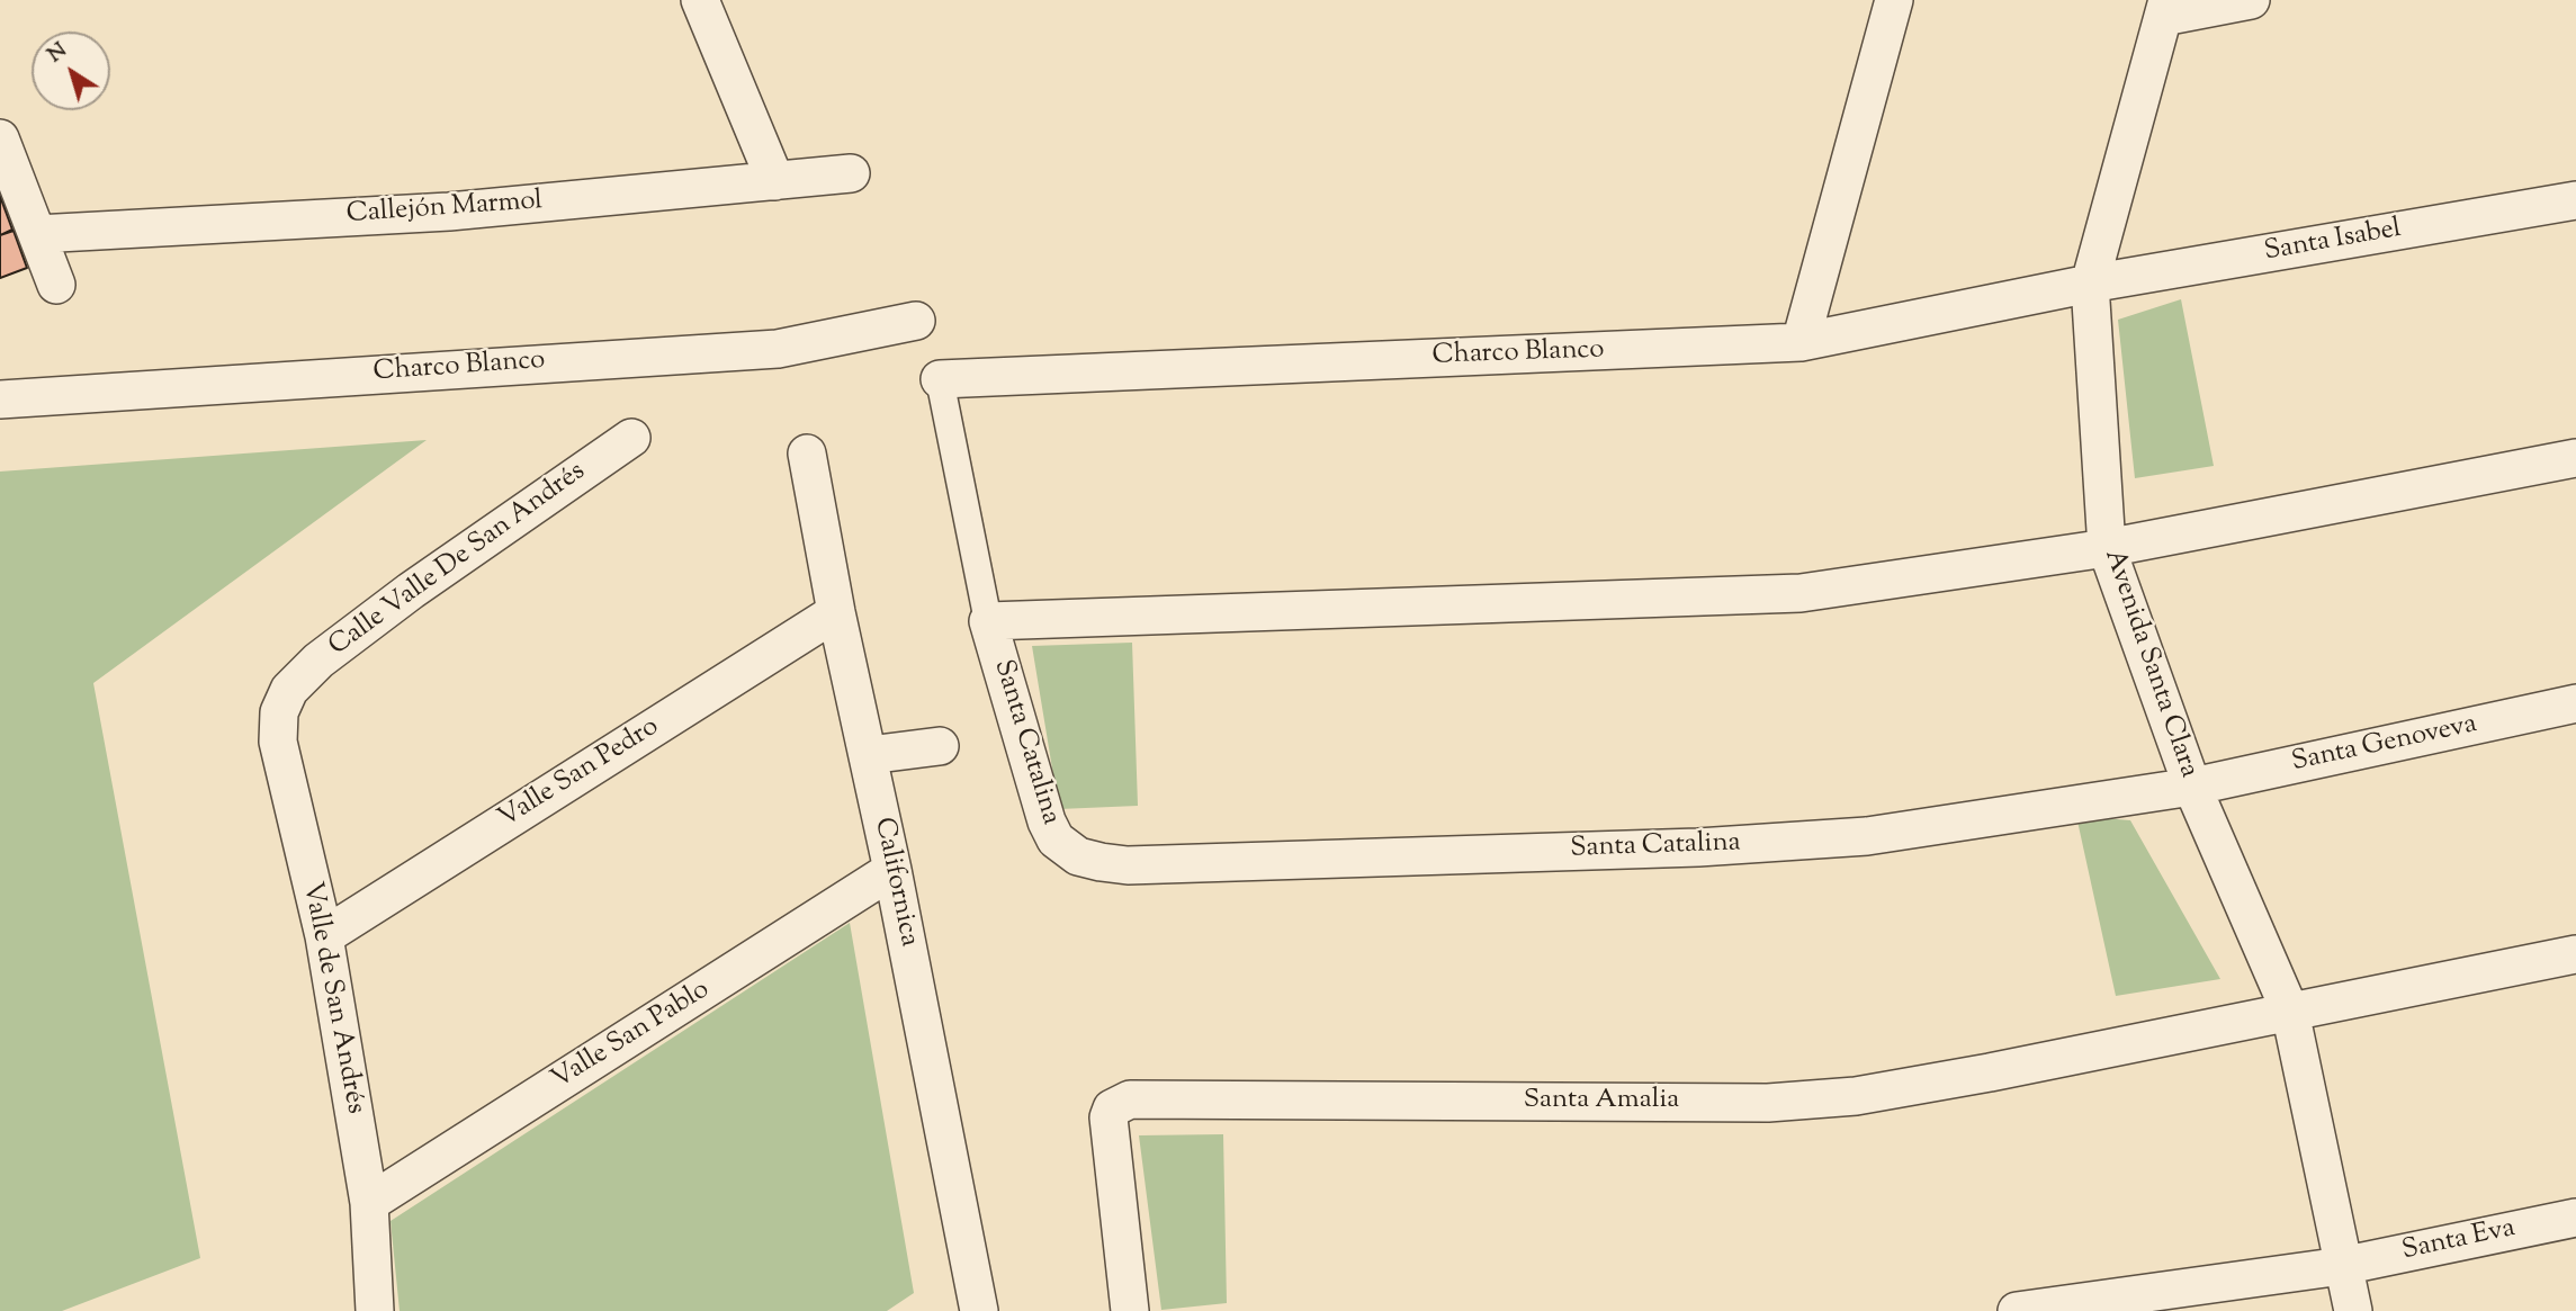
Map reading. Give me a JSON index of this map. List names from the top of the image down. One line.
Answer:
{"streets":{"street":["Callejón Marmol","Santa Isabel","Charco Blanco","Calle Valle De San Andrés","Avenida Santa Clara","Santa Catalina","Santa Genoveva","Valle San Pedro","Californica","Valle de San Andrés","Valle San Pablo","Santa Amalia","Santa Eva"]},"crossings":[["Santa Isabel","Charco Blanco"],["Santa Isabel","Avenida Santa Clara"],["Charco Blanco","Avenida Santa Clara"],["Calle Valle De San Andrés","Valle de San Andrés"],["Avenida Santa Clara","Santa Catalina"],["Avenida Santa Clara","Santa Genoveva"],["Avenida Santa Clara","Santa Amalia"],["Avenida Santa Clara","Santa Eva"],["Santa Catalina","Santa Genoveva"],["Valle San Pedro","Californica"],["Valle San Pedro","Valle de San Andrés"],["Californica","Valle San Pablo"],["Valle de San Andrés","Valle San Pablo"]],"north":"top left"}
